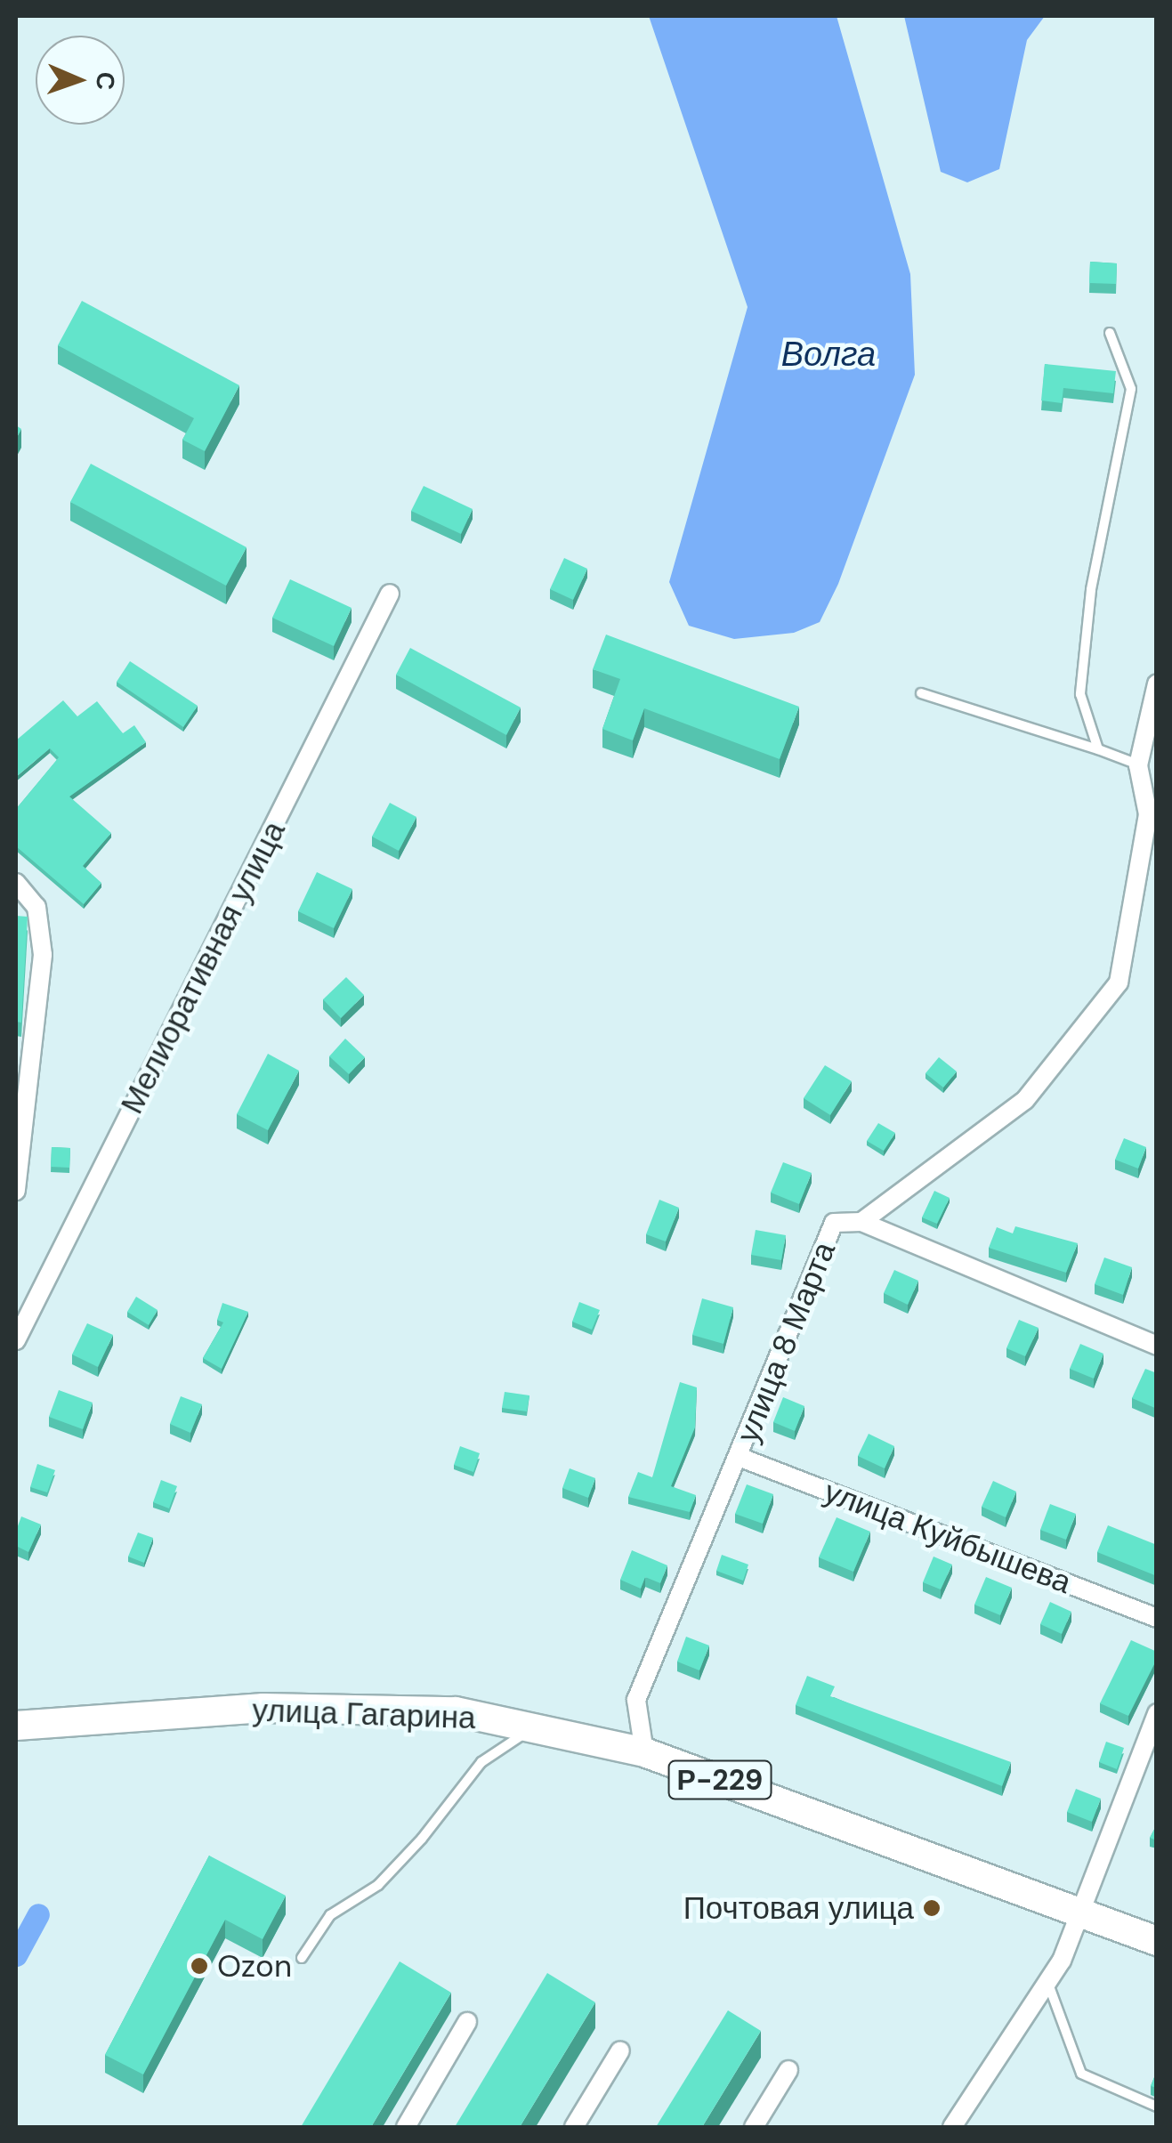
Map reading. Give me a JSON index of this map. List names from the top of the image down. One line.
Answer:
{"streets":{"main road":["улица Гагарина","Р-229"],"street":["Мелиоративная улица","улица 8 Марта","улица Куйбышева"]},"crossings":[["улица 8 Марта","улица Куйбышева"],["улица 8 Марта","улица Гагарина"]],"water":["Волга"],"places":["Почтовая улица","Ozon"],"north":"right"}
